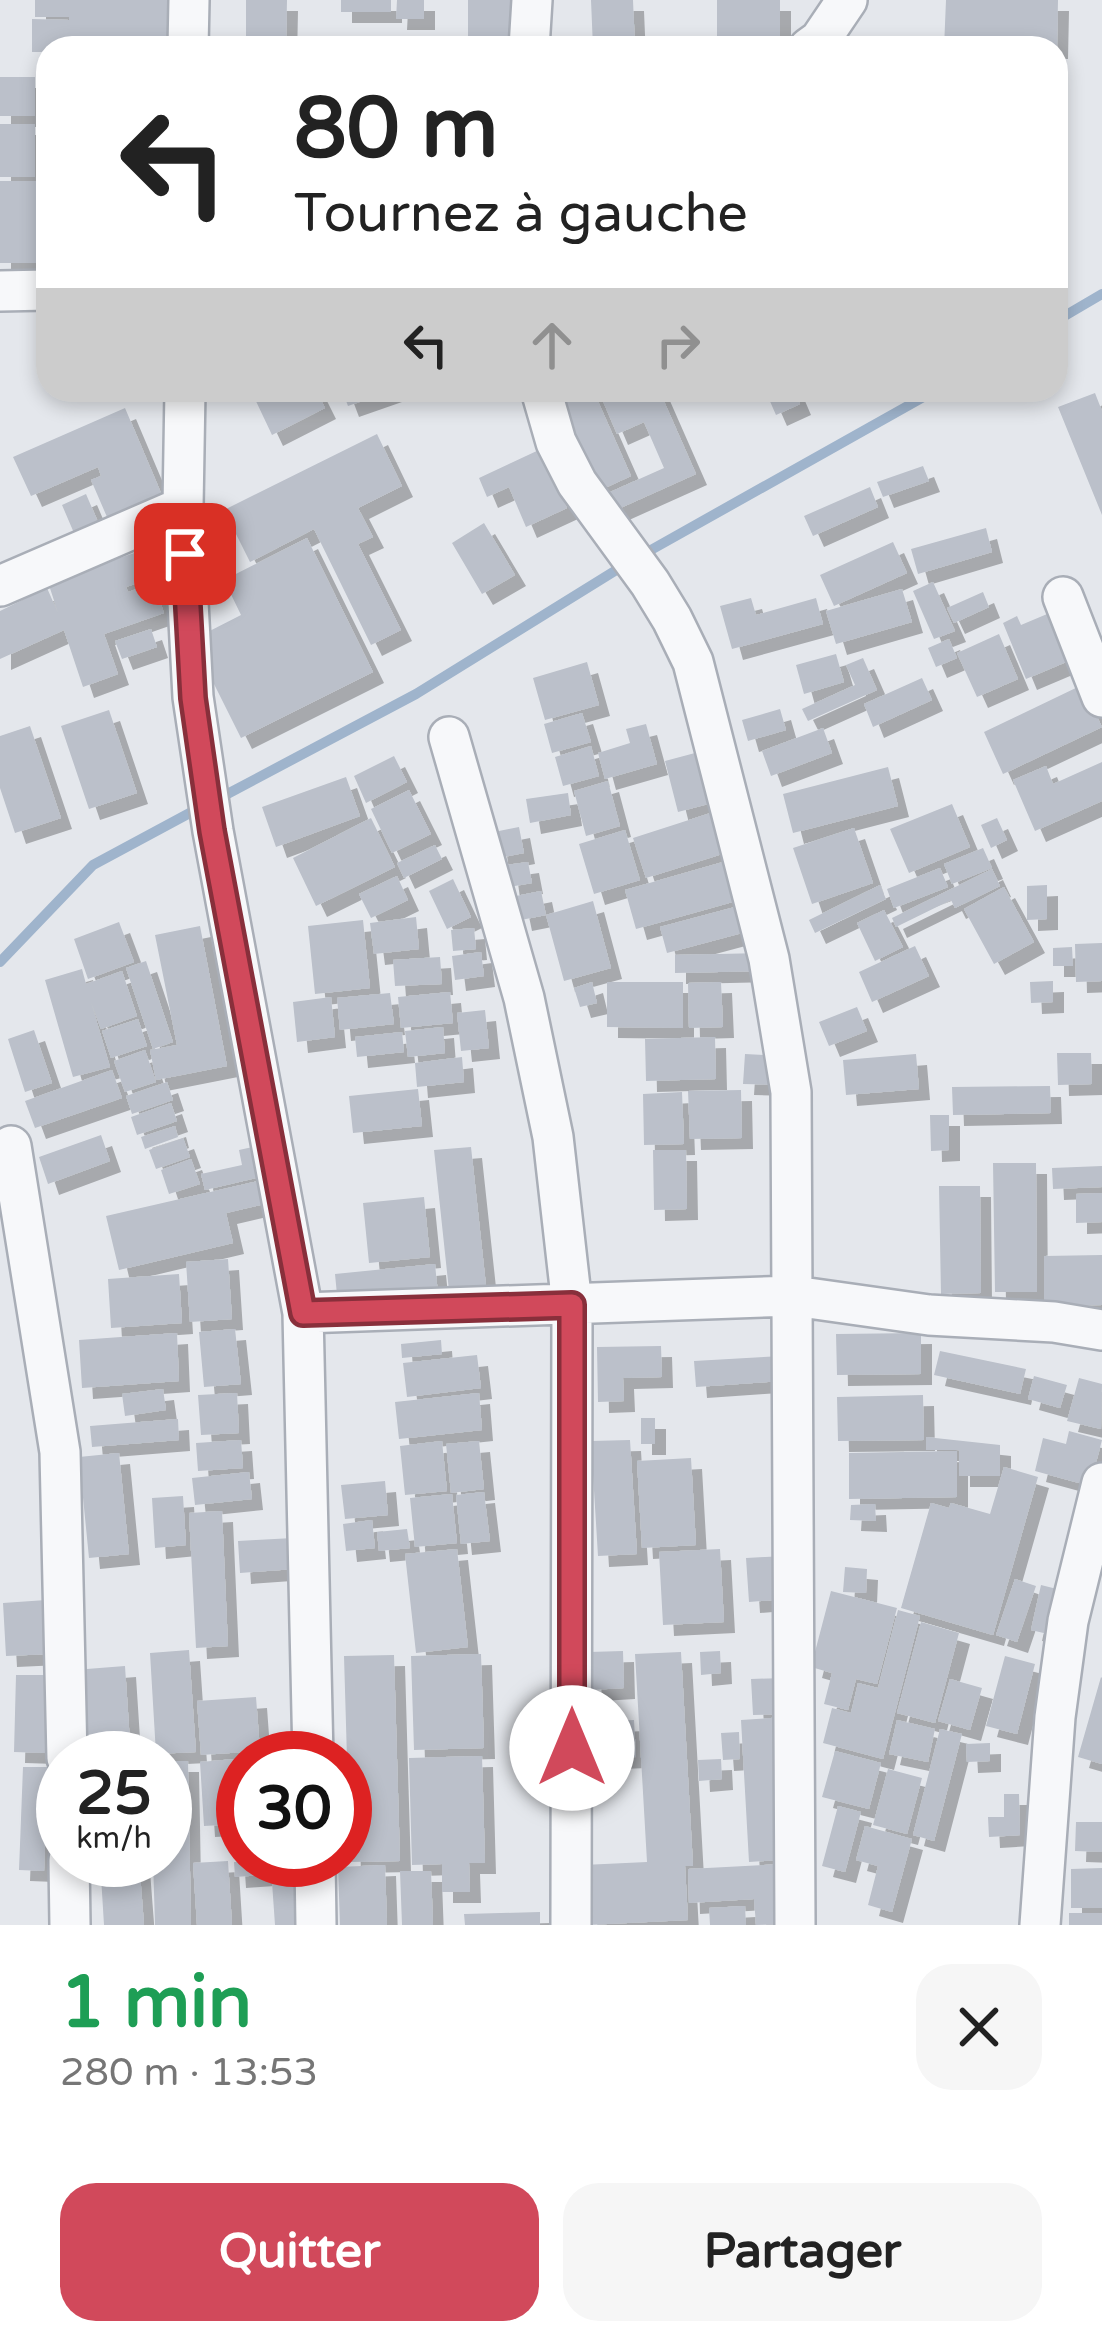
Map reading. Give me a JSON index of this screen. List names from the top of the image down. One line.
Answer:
{"page":{"turn":["80 m","Tournez à gauche"],"speed":"25 km/h","limit":"30","heading":["1 min","280 m · 13:53"],"buttons":["Quitter","Partager"]}}
